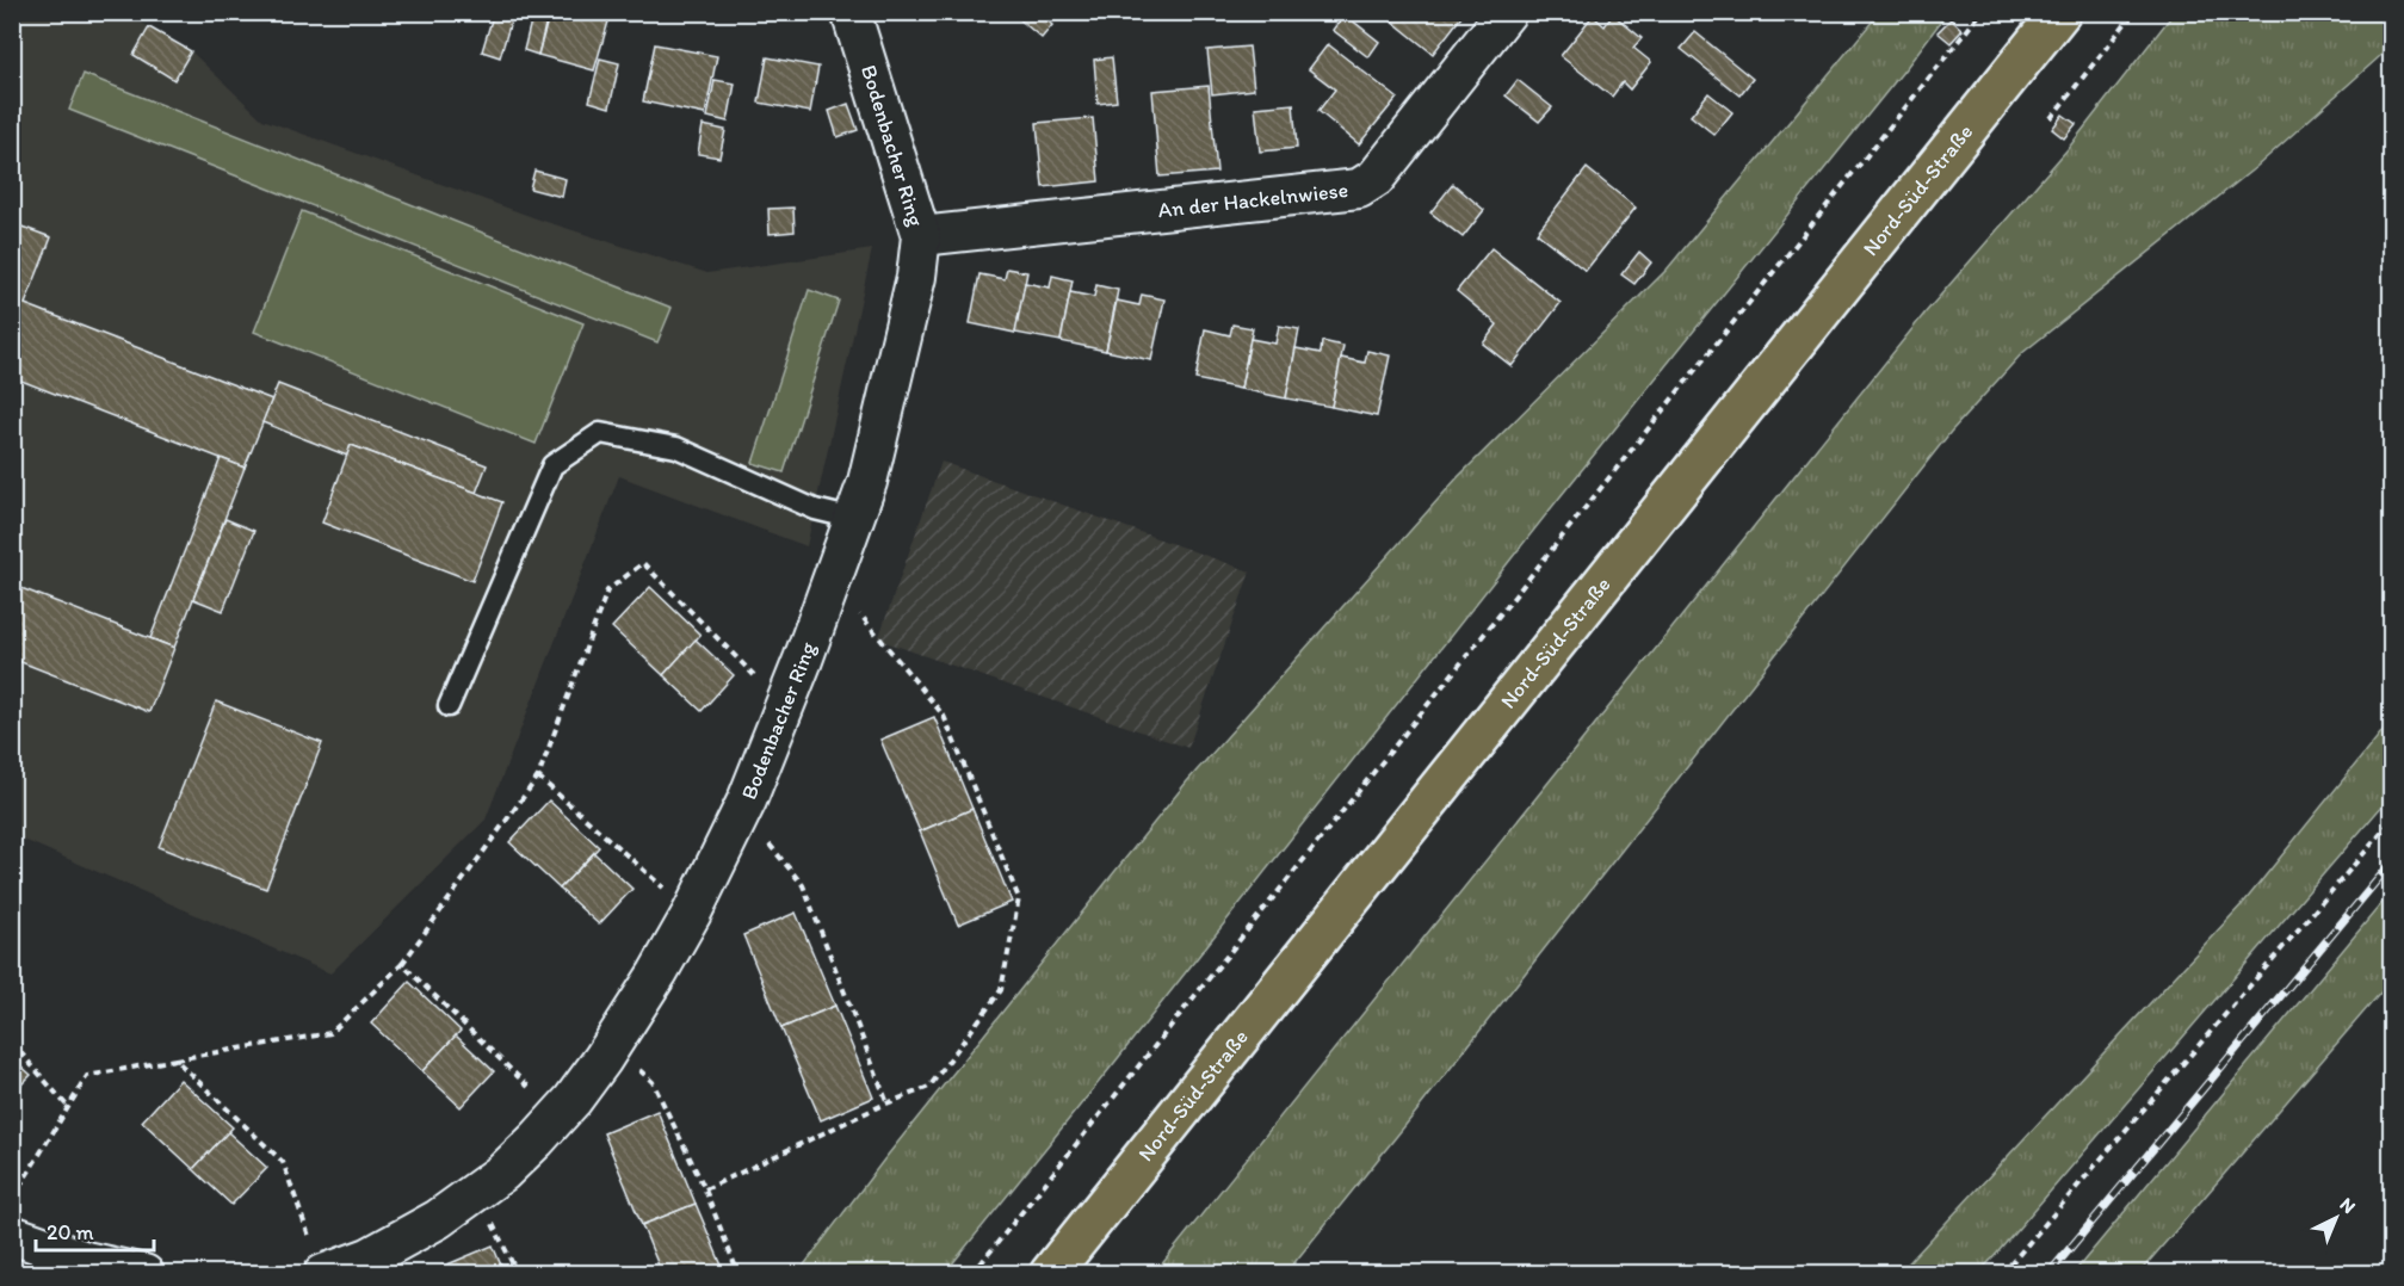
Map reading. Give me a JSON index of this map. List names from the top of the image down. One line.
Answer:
{"streets":{"main road":["Nord-Süd-Straße"],"street":["Bodenbacher Ring","An der Hackelnwiese"]},"crossings":[["Bodenbacher Ring","An der Hackelnwiese"]],"scale_bar":"20 m","north":"top right"}
